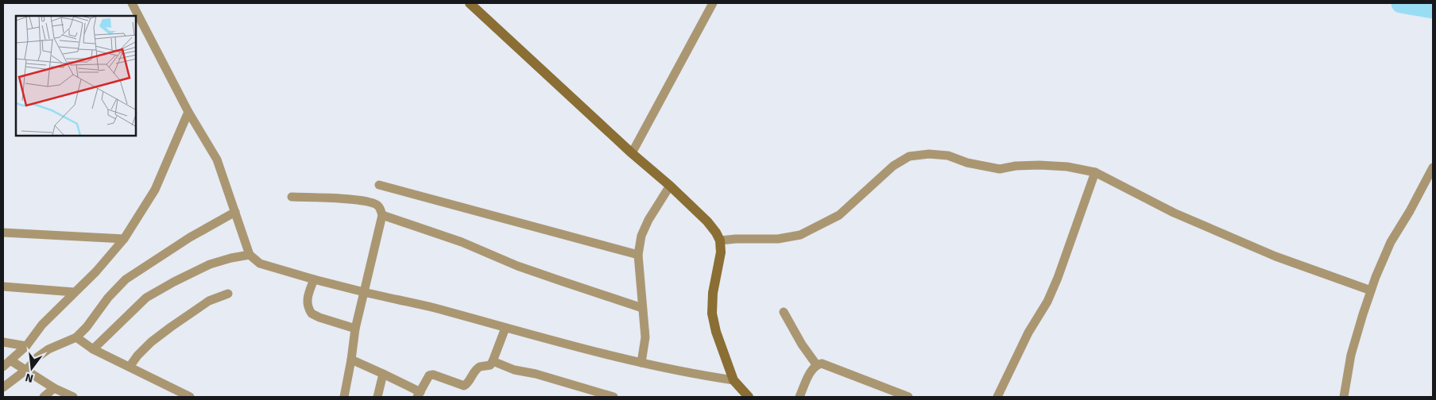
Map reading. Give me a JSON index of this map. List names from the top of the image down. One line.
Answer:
{"north":"bottom"}
